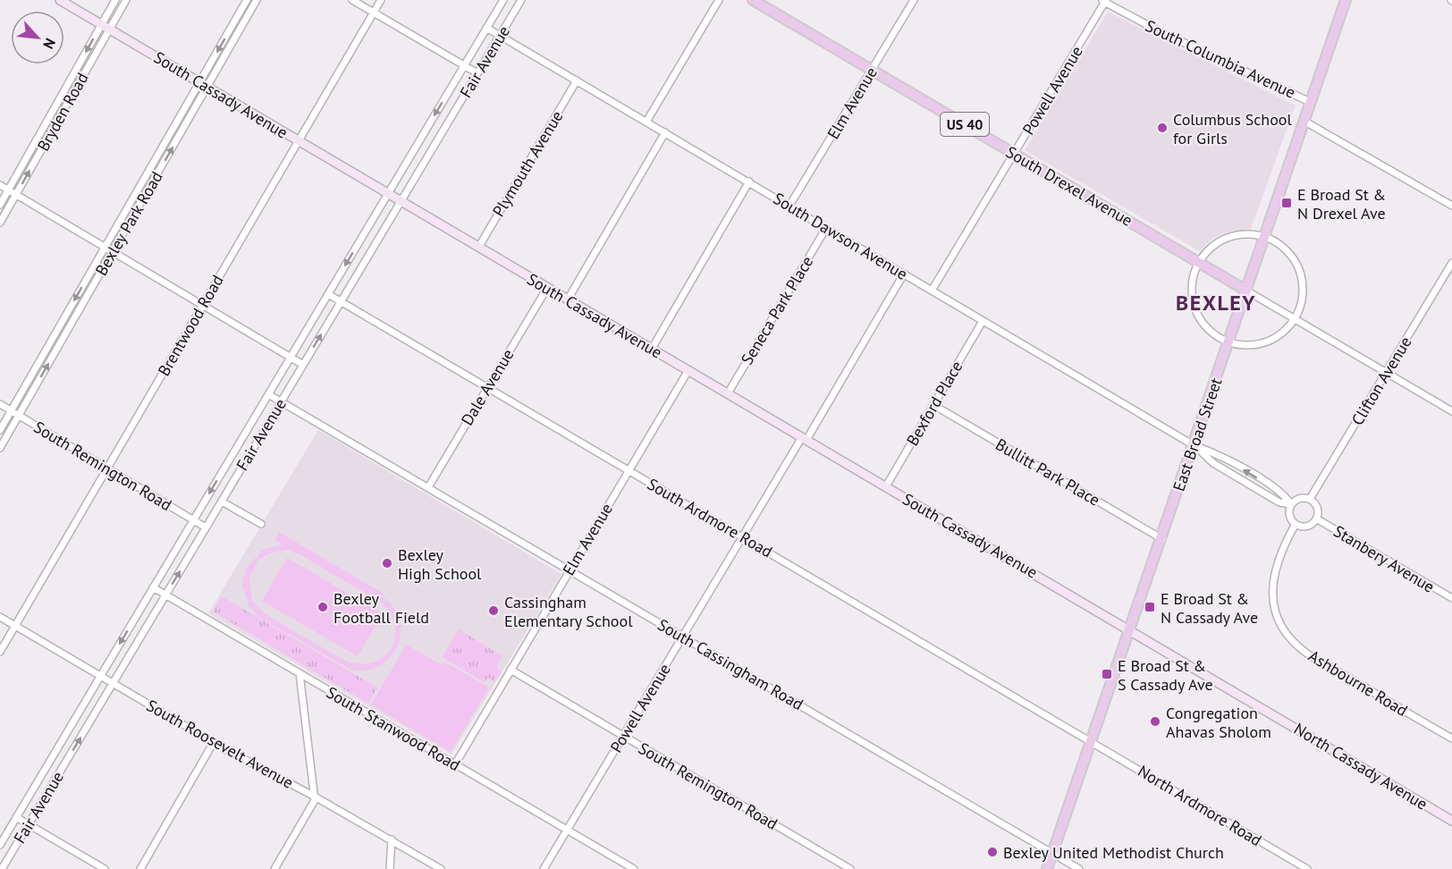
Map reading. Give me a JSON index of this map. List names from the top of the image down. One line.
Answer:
{"streets":{"main road":["US 40","South Drexel Avenue","East Broad Street"],"street":["South Columbia Avenue","Fair Avenue","Powell Avenue","South Cassady Avenue","Elm Avenue","Bryden Road","Plymouth Avenue","Bexley Park Road","South Dawson Avenue","Seneca Park Place","Brentwood Road","Clifton Avenue","Dale Avenue","Bexford Place","South Remington Road","Bullitt Park Place","South Ardmore Road","Stanbery Avenue","South Cassingham Road","Ashbourne Road","South Stanwood Road","South Roosevelt Avenue","North Cassady Avenue","North Ardmore Road"]},"crossings":[["South Columbia Avenue","Powell Avenue"],["South Columbia Avenue","East Broad Street"],["Fair Avenue","South Cassady Avenue"],["Fair Avenue","South Dawson Avenue"],["Fair Avenue","South Remington Road"],["Fair Avenue","South Ardmore Road"],["Fair Avenue","South Cassingham Road"],["Fair Avenue","South Stanwood Road"],["Fair Avenue","South Roosevelt Avenue"],["Powell Avenue","South Cassady Avenue"],["Powell Avenue","South Drexel Avenue"],["Powell Avenue","South Dawson Avenue"],["Powell Avenue","South Remington Road"],["Powell Avenue","South Ardmore Road"],["Powell Avenue","South Cassingham Road"],["Powell Avenue","South Stanwood Road"],["South Cassady Avenue","Elm Avenue"],["South Cassady Avenue","Bryden Road"],["South Cassady Avenue","Plymouth Avenue"],["South Cassady Avenue","Bexley Park Road"],["South Cassady Avenue","Seneca Park Place"],["South Cassady Avenue","Brentwood Road"],["South Cassady Avenue","Dale Avenue"],["South Cassady Avenue","Bexford Place"],["South Cassady Avenue","East Broad Street"],["South Cassady Avenue","North Cassady Avenue"],["Elm Avenue","South Drexel Avenue"],["Elm Avenue","South Dawson Avenue"],["Elm Avenue","South Remington Road"],["Elm Avenue","South Ardmore Road"],["Elm Avenue","South Cassingham Road"],["Elm Avenue","South Stanwood Road"],["Plymouth Avenue","South Dawson Avenue"],["South Drexel Avenue","East Broad Street"],["Bexley Park Road","South Remington Road"],["South Dawson Avenue","Seneca Park Place"],["South Dawson Avenue","Bexford Place"],["South Dawson Avenue","East Broad Street"],["Brentwood Road","South Remington Road"],["Brentwood Road","South Roosevelt Avenue"],["Clifton Avenue","Stanbery Avenue"],["Clifton Avenue","Ashbourne Road"],["Dale Avenue","South Ardmore Road"],["Dale Avenue","South Cassingham Road"],["Bexford Place","Bullitt Park Place"],["East Broad Street","Bullitt Park Place"],["East Broad Street","South Ardmore Road"],["East Broad Street","South Cassingham Road"],["East Broad Street","North Cassady Avenue"],["East Broad Street","North Ardmore Road"],["South Ardmore Road","North Ardmore Road"],["Stanbery Avenue","Ashbourne Road"]],"districts":["BEXLEY"],"places":{"other":["Columbus School for Girls","Bexley High School","Bexley Football Field","Cassingham Elementary School","Congregation Ahavas Sholom","Bexley United Methodist Church"],"transit":["E Broad St & N Drexel Ave","E Broad St & N Cassady Ave","E Broad St & S Cassady Ave"]},"north":"bottom right"}
